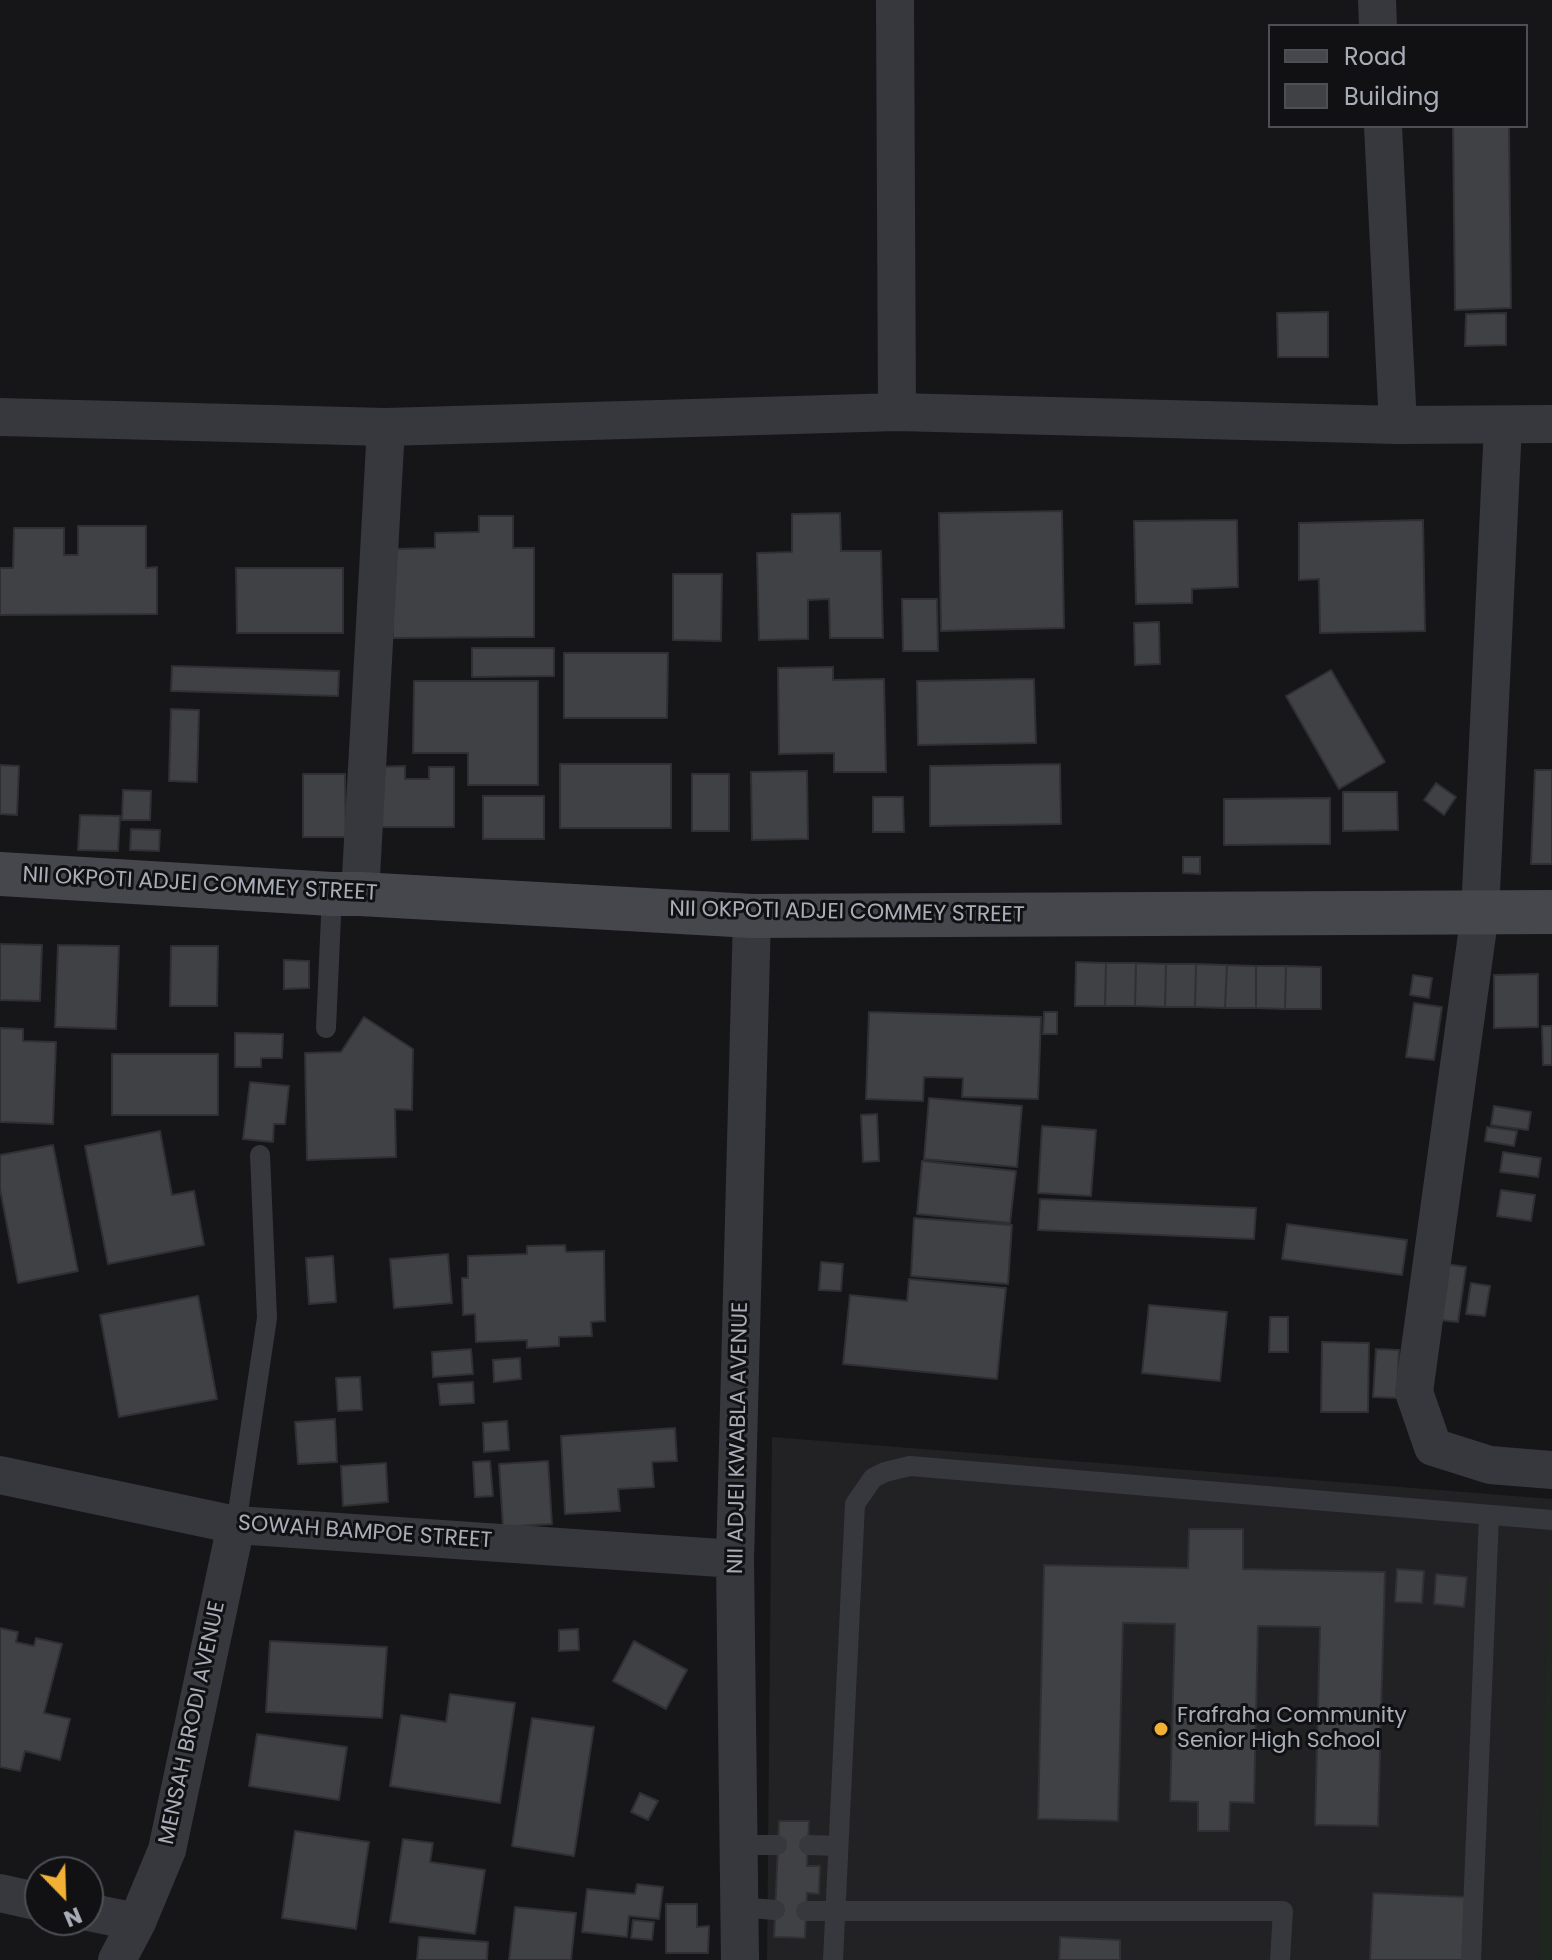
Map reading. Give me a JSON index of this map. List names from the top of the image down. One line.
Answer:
{"streets":{"street":["NII OKPOTI ADJEI COMMEY STREET","NII ADJEI KWABLA AVENUE","SOWAH BAMPOE STREET","MENSAH BRODI AVENUE"]},"crossings":[["NII OKPOTI ADJEI COMMEY STREET","NII ADJEI KWABLA AVENUE"],["NII ADJEI KWABLA AVENUE","SOWAH BAMPOE STREET"],["SOWAH BAMPOE STREET","MENSAH BRODI AVENUE"]],"places":["Frafraha Community Senior High School"],"legend":["Road","Building"],"north":"bottom right"}
